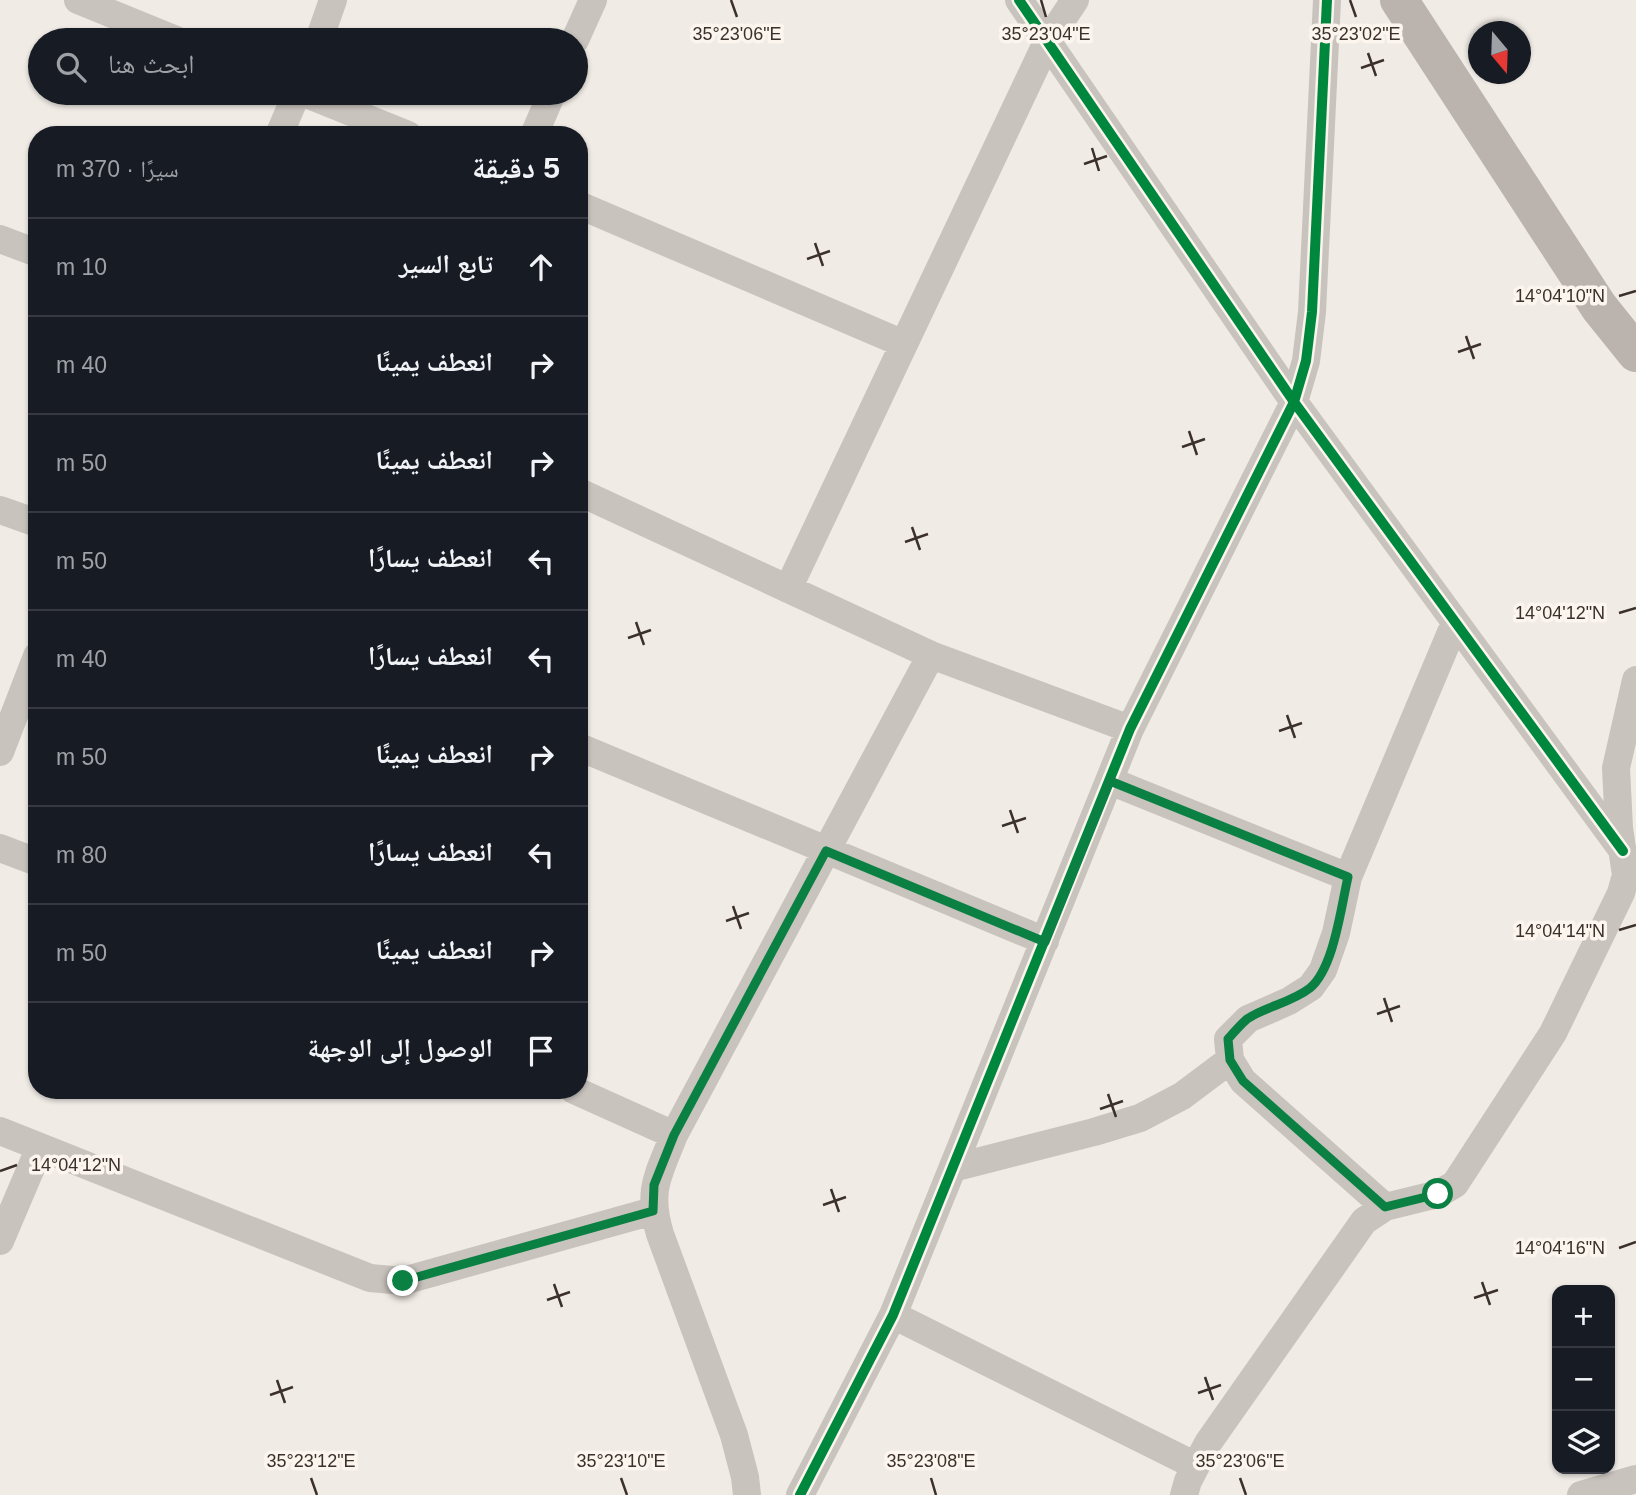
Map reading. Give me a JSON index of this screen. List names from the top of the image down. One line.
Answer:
{"north":"bottom","page":{"search":"ابحث هنا","heading":["5 دقيقة","سيرًا · 370 m"],"list":[["تابع السير","10 m"],["انعطف يمينًا","40 m"],["انعطف يمينًا","50 m"],["انعطف يسارًا","50 m"],["انعطف يسارًا","40 m"],["انعطف يمينًا","50 m"],["انعطف يسارًا","80 m"],["انعطف يمينًا","50 m"],"الوصول إلى الوجهة"],"map_buttons":["+","−"]},"coordinates":["35°23'06\"E","35°23'04\"E","35°23'02\"E","14°04'10\"N","14°04'12\"N","14°04'14\"N","14°04'16\"N","35°23'12\"E","35°23'10\"E","35°23'08\"E"]}
